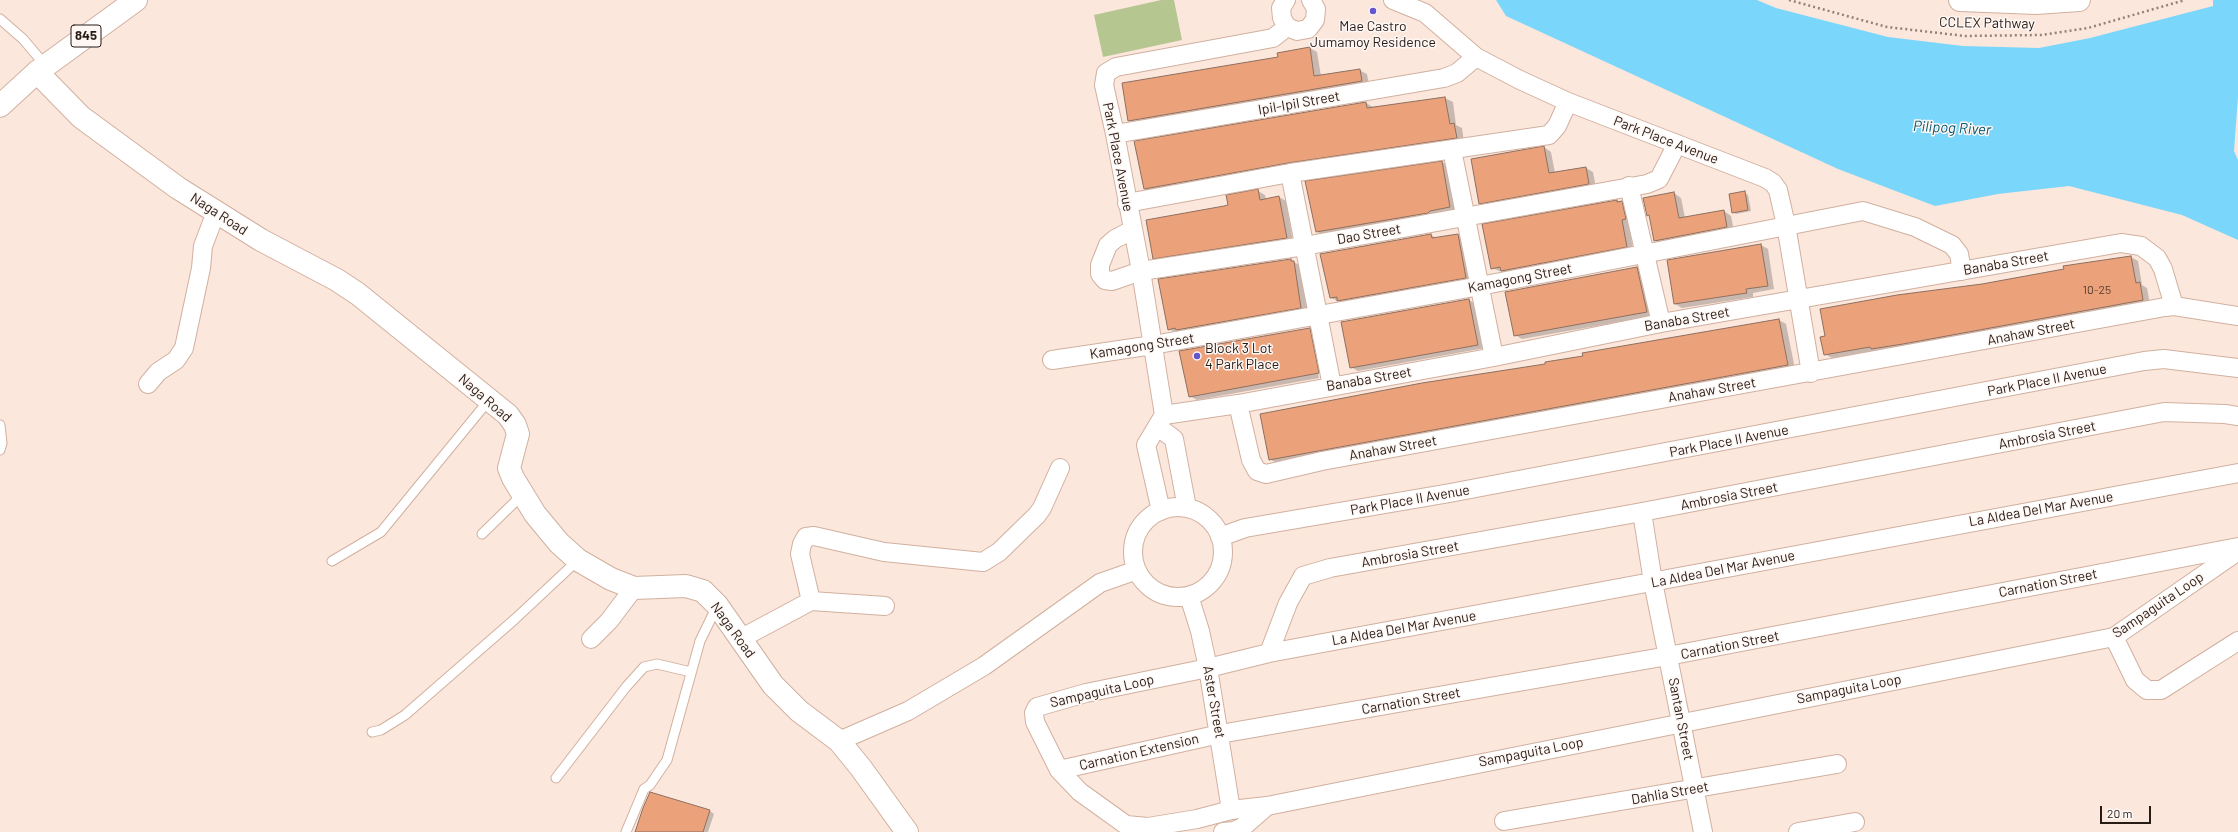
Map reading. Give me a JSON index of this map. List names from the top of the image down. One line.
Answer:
{"streets":{"main road":["845","Naga Road"],"street":["Ipil-Ipil Street","Park Place Avenue","Dao Street","Banaba Street","Kamagong Street","Anahaw Street","Park Place II Avenue","Ambrosia Street","La Aldea Del Mar Avenue","Carnation Street","Sampaguita Loop","Aster Street","Santan Street","Carnation Extension","Dahlia Street"],"path":["CCLEX Pathway"]},"crossings":[["845","Naga Road"],["Ipil-Ipil Street","Park Place Avenue"],["Park Place Avenue","Dao Street"],["Park Place Avenue","Banaba Street"],["Park Place Avenue","Kamagong Street"],["Park Place Avenue","Anahaw Street"],["Banaba Street","Kamagong Street"],["Banaba Street","Anahaw Street"],["Park Place II Avenue","Aster Street"],["Ambrosia Street","La Aldea Del Mar Avenue"],["Ambrosia Street","Santan Street"],["La Aldea Del Mar Avenue","Sampaguita Loop"],["La Aldea Del Mar Avenue","Aster Street"],["La Aldea Del Mar Avenue","Santan Street"],["Carnation Street","Aster Street"],["Carnation Street","Santan Street"],["Carnation Street","Carnation Extension"],["Sampaguita Loop","Aster Street"],["Sampaguita Loop","Santan Street"],["Sampaguita Loop","Carnation Extension"],["Aster Street","Carnation Extension"],["Santan Street","Dahlia Street"]],"water":["Pilipog River"],"places":["Mae Castro Jumamoy Residence","Block 3 Lot 4 Park Place"],"house_numbers":["10-25"],"scale_bar":"20 m"}
